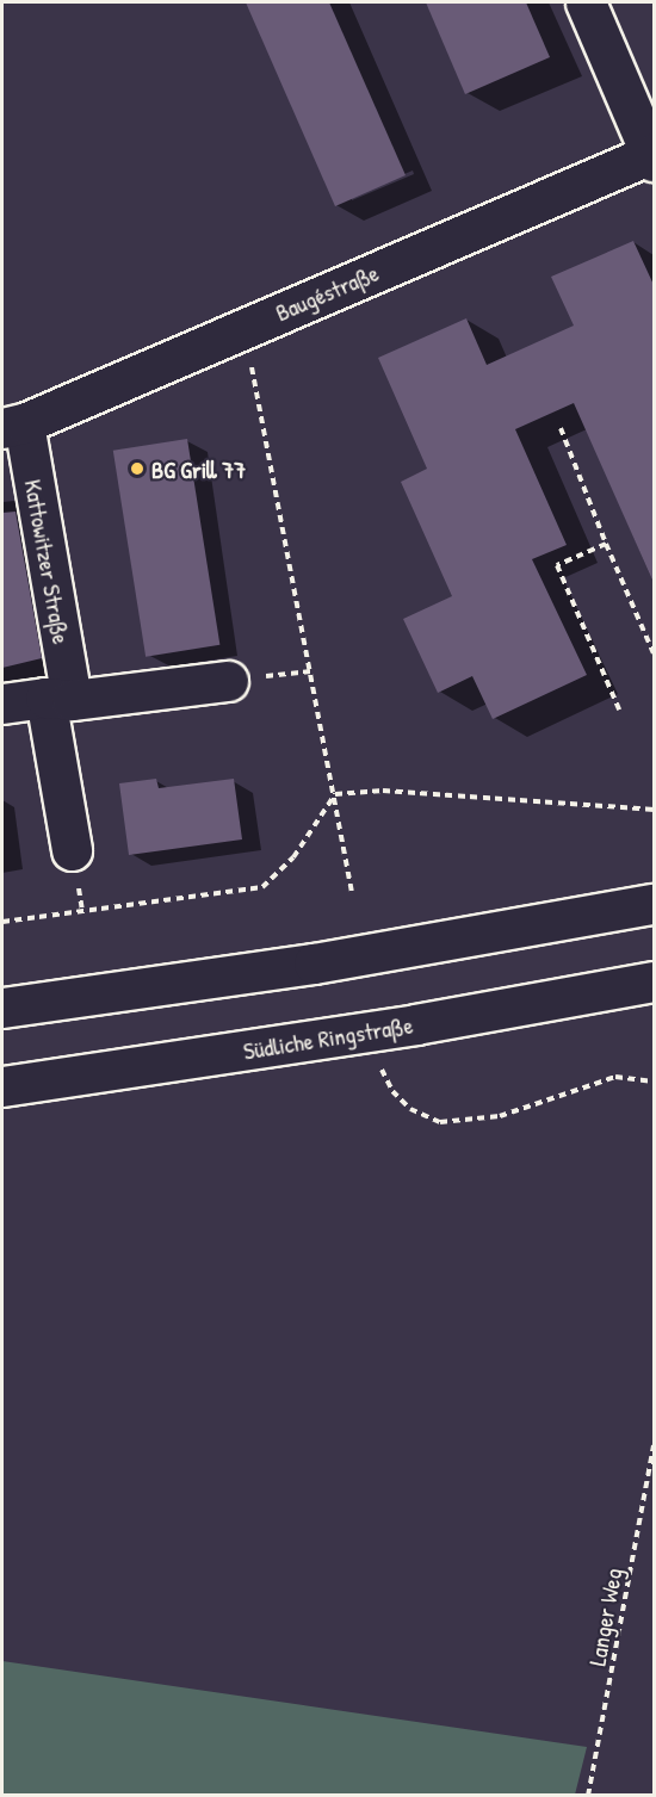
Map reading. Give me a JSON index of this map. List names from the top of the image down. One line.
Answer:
{"streets":{"street":["Baugéstraße","Kattowitzer Straße","Südliche Ringstraße"],"path":["Langer Weg"]},"crossings":[["Baugéstraße","Kattowitzer Straße"]],"places":["BG Grill 77"]}
